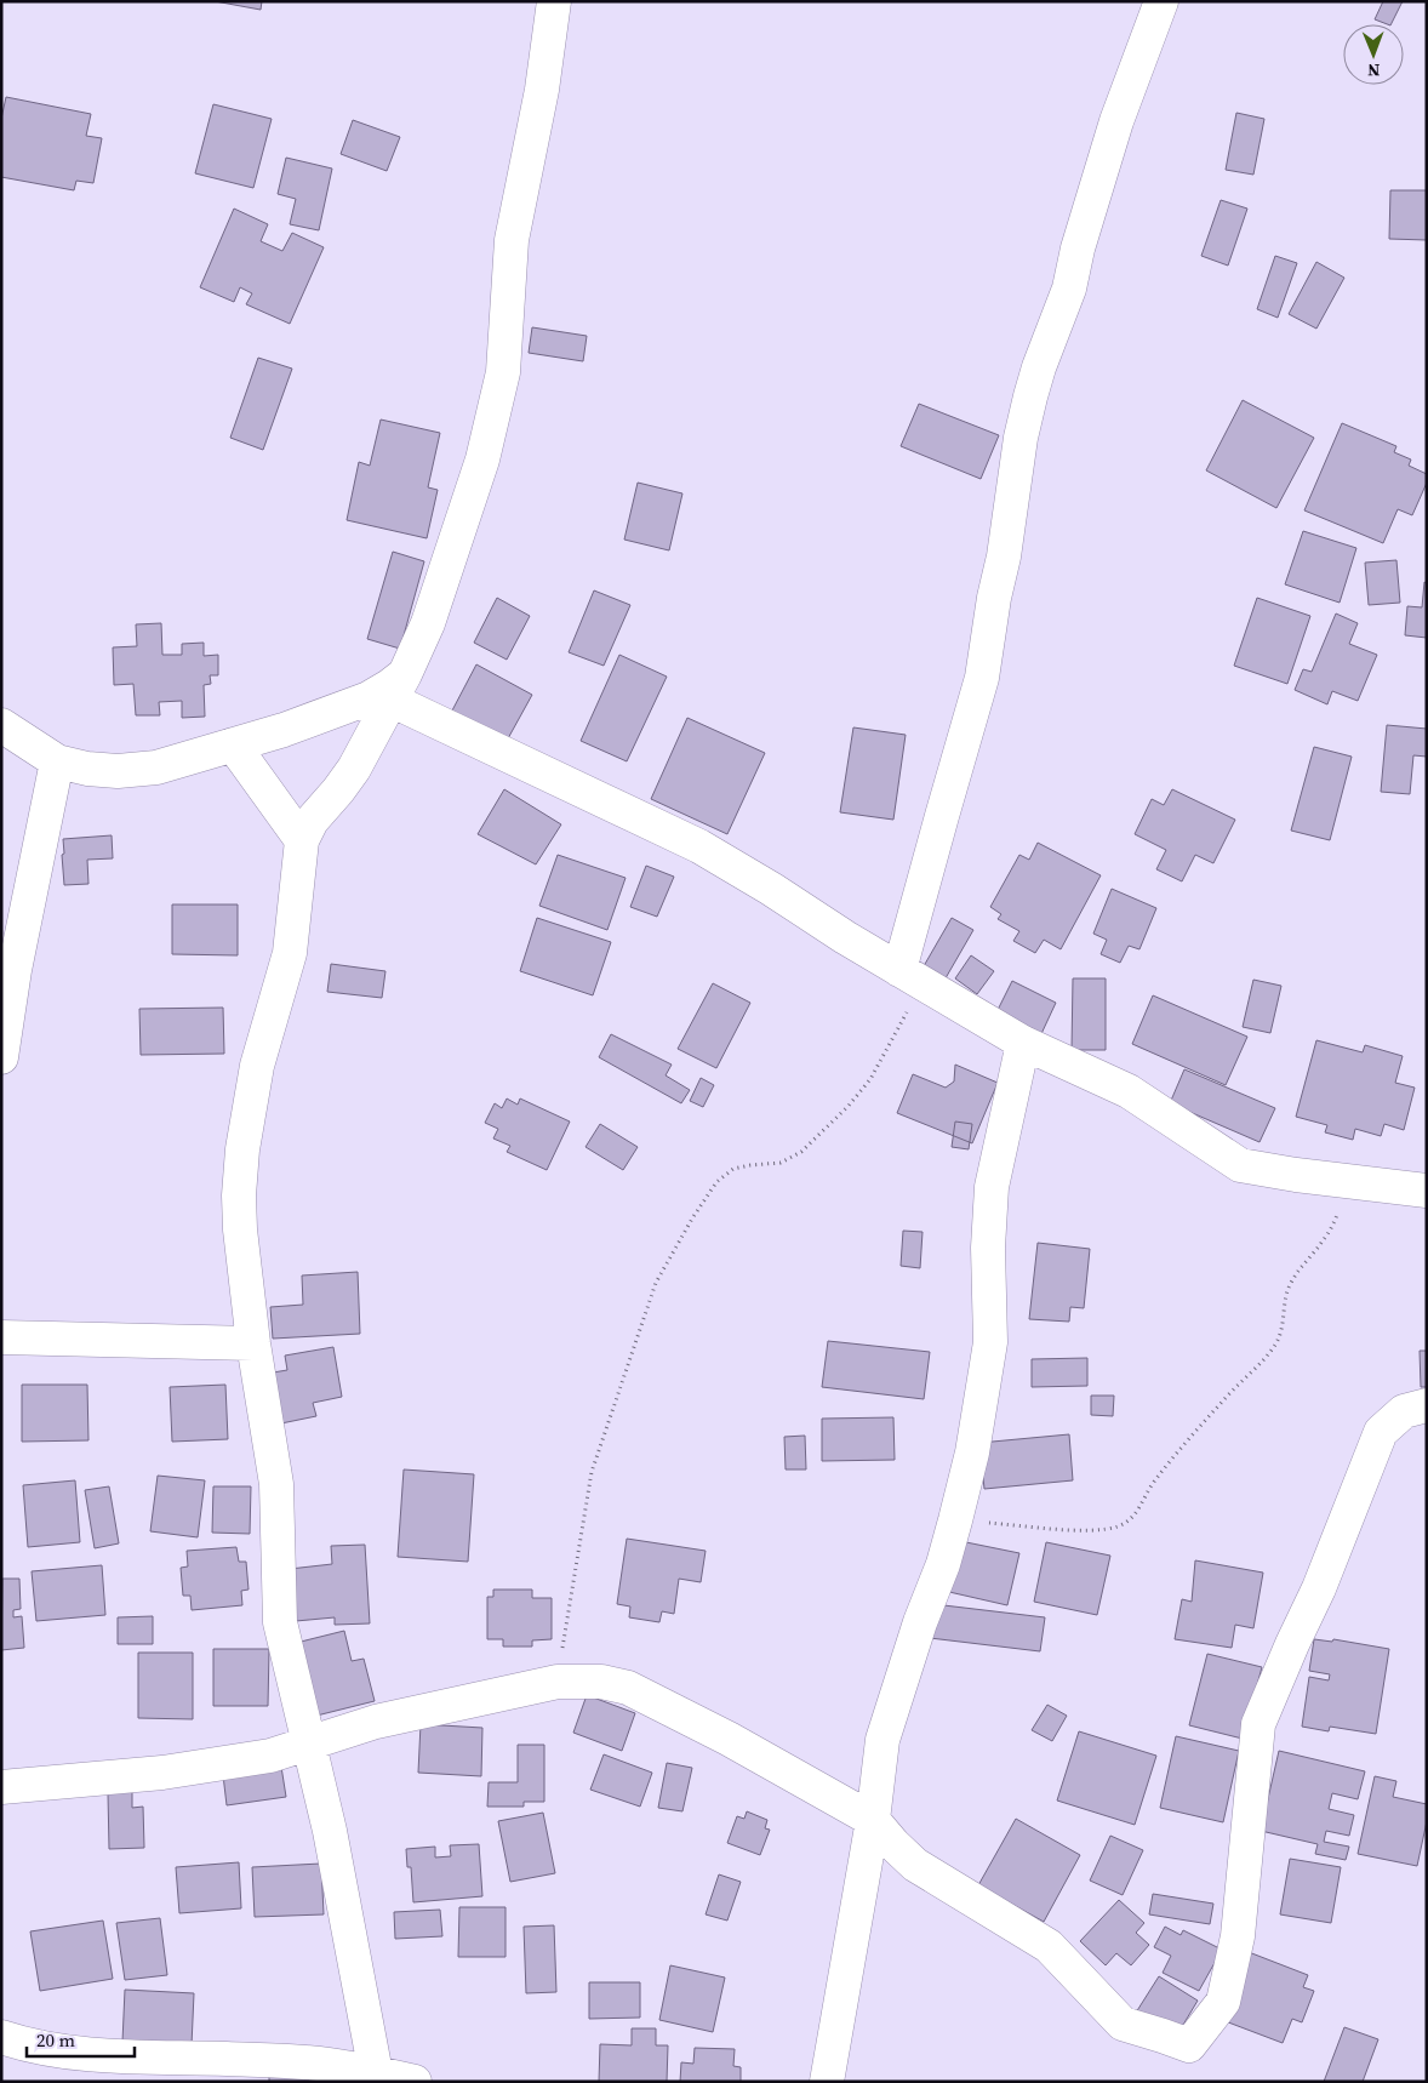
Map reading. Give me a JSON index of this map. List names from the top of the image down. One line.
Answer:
{"scale_bar":"20 m","north":"bottom"}
